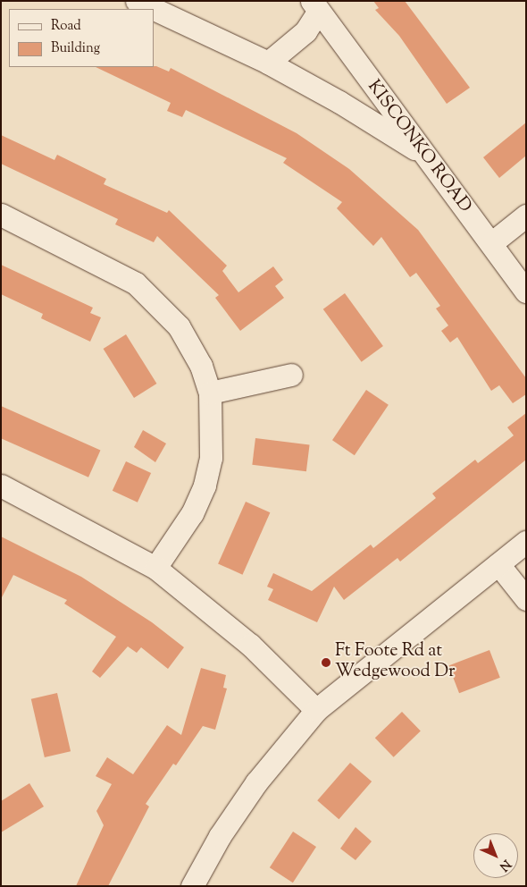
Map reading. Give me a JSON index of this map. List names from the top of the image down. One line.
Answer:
{"streets":{"street":["KISCONKO ROAD"]},"places":["Ft Foote Rd at Wedgewood Dr"],"legend":["Road","Building"],"north":"bottom right"}
